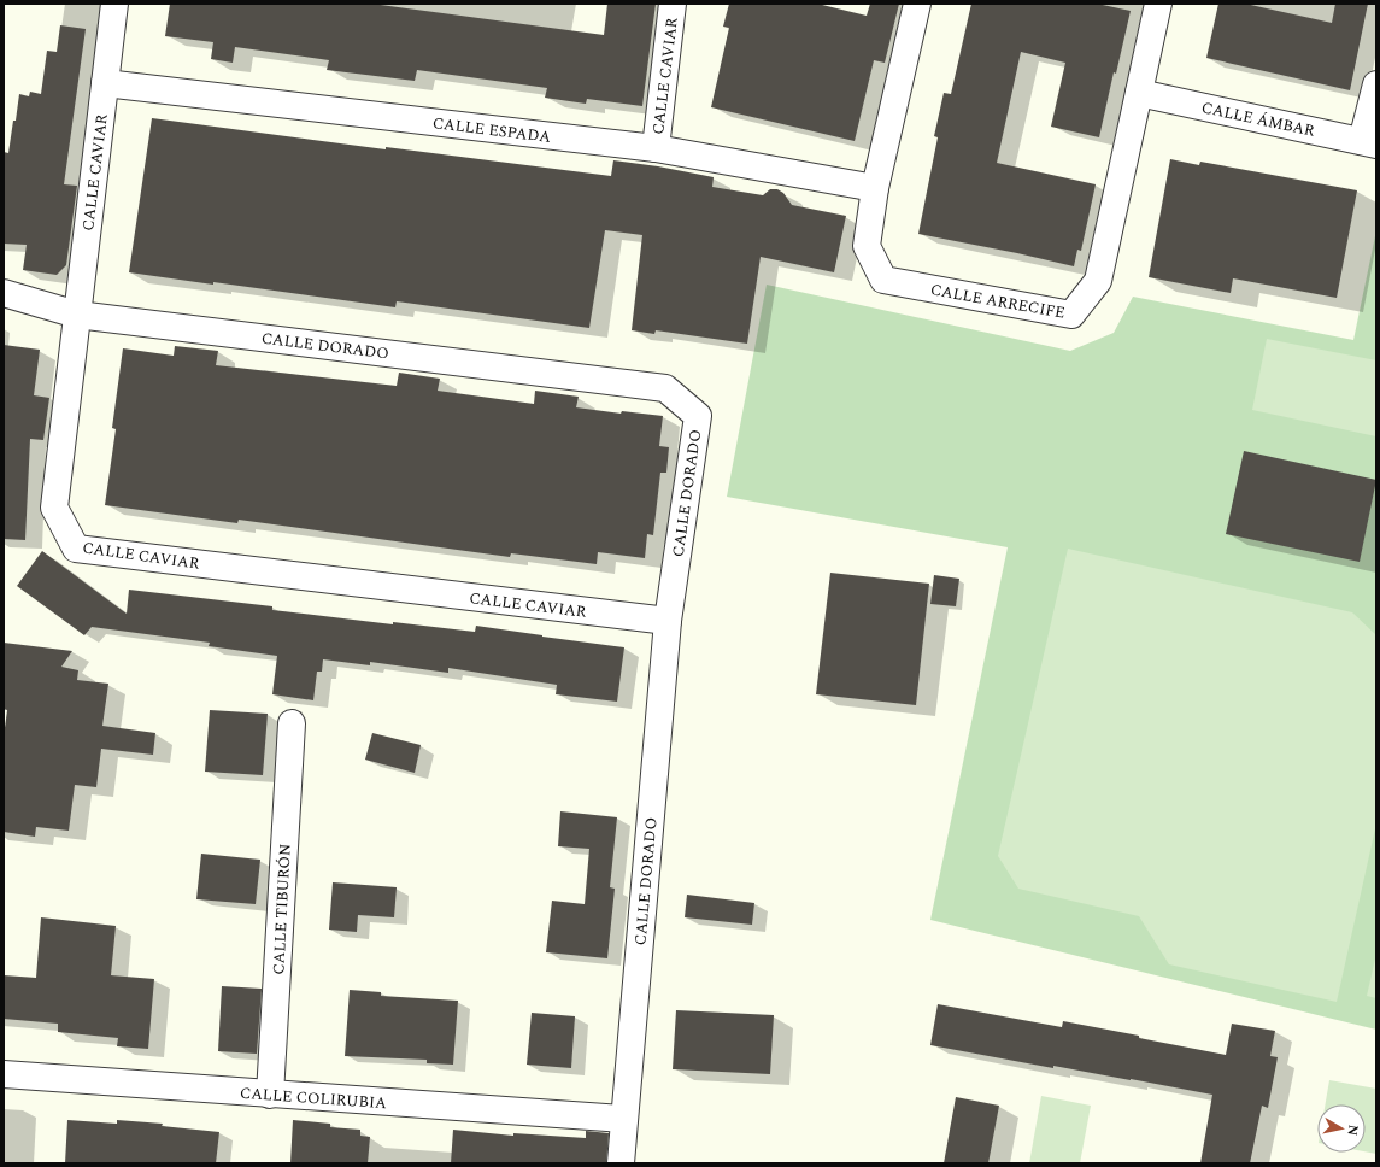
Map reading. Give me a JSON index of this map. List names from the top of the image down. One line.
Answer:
{"streets":{"street":["CALLE CAVIAR","CALLE ÁMBAR","CALLE ESPADA","CALLE ARRECIFE","CALLE DORADO","CALLE TIBURÓN","CALLE COLIRUBIA"]},"crossings":[["CALLE CAVIAR","CALLE ESPADA"],["CALLE CAVIAR","CALLE DORADO"],["CALLE ÁMBAR","CALLE ARRECIFE"],["CALLE ESPADA","CALLE ARRECIFE"],["CALLE DORADO","CALLE COLIRUBIA"],["CALLE TIBURÓN","CALLE COLIRUBIA"]],"north":"right"}
